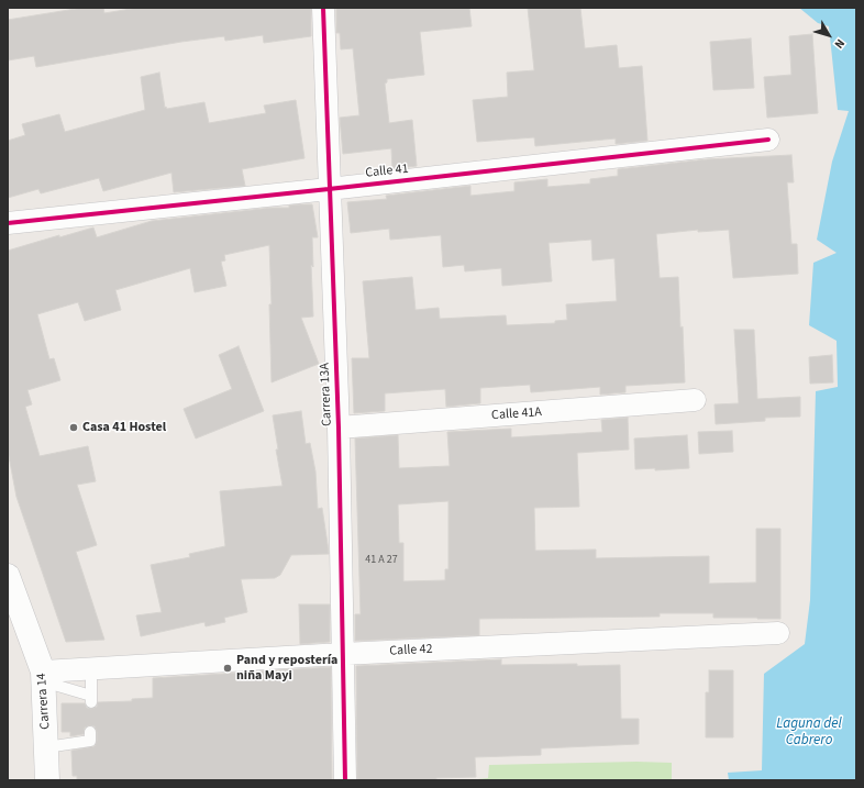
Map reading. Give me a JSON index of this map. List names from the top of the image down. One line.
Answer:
{"streets":{"main road":["Carrera 14"],"street":["Calle 41","Carrera 13A","Calle 41A","Calle 42"]},"crossings":[["Calle 41","Carrera 13A"],["Carrera 13A","Calle 41A"],["Carrera 13A","Calle 42"],["Calle 42","Carrera 14"]],"water":["Laguna del Cabrero"],"places":["Casa 41 Hostel","Pand y repostería niña Mayi"],"house_numbers":["41 A 27"],"north":"bottom right"}
